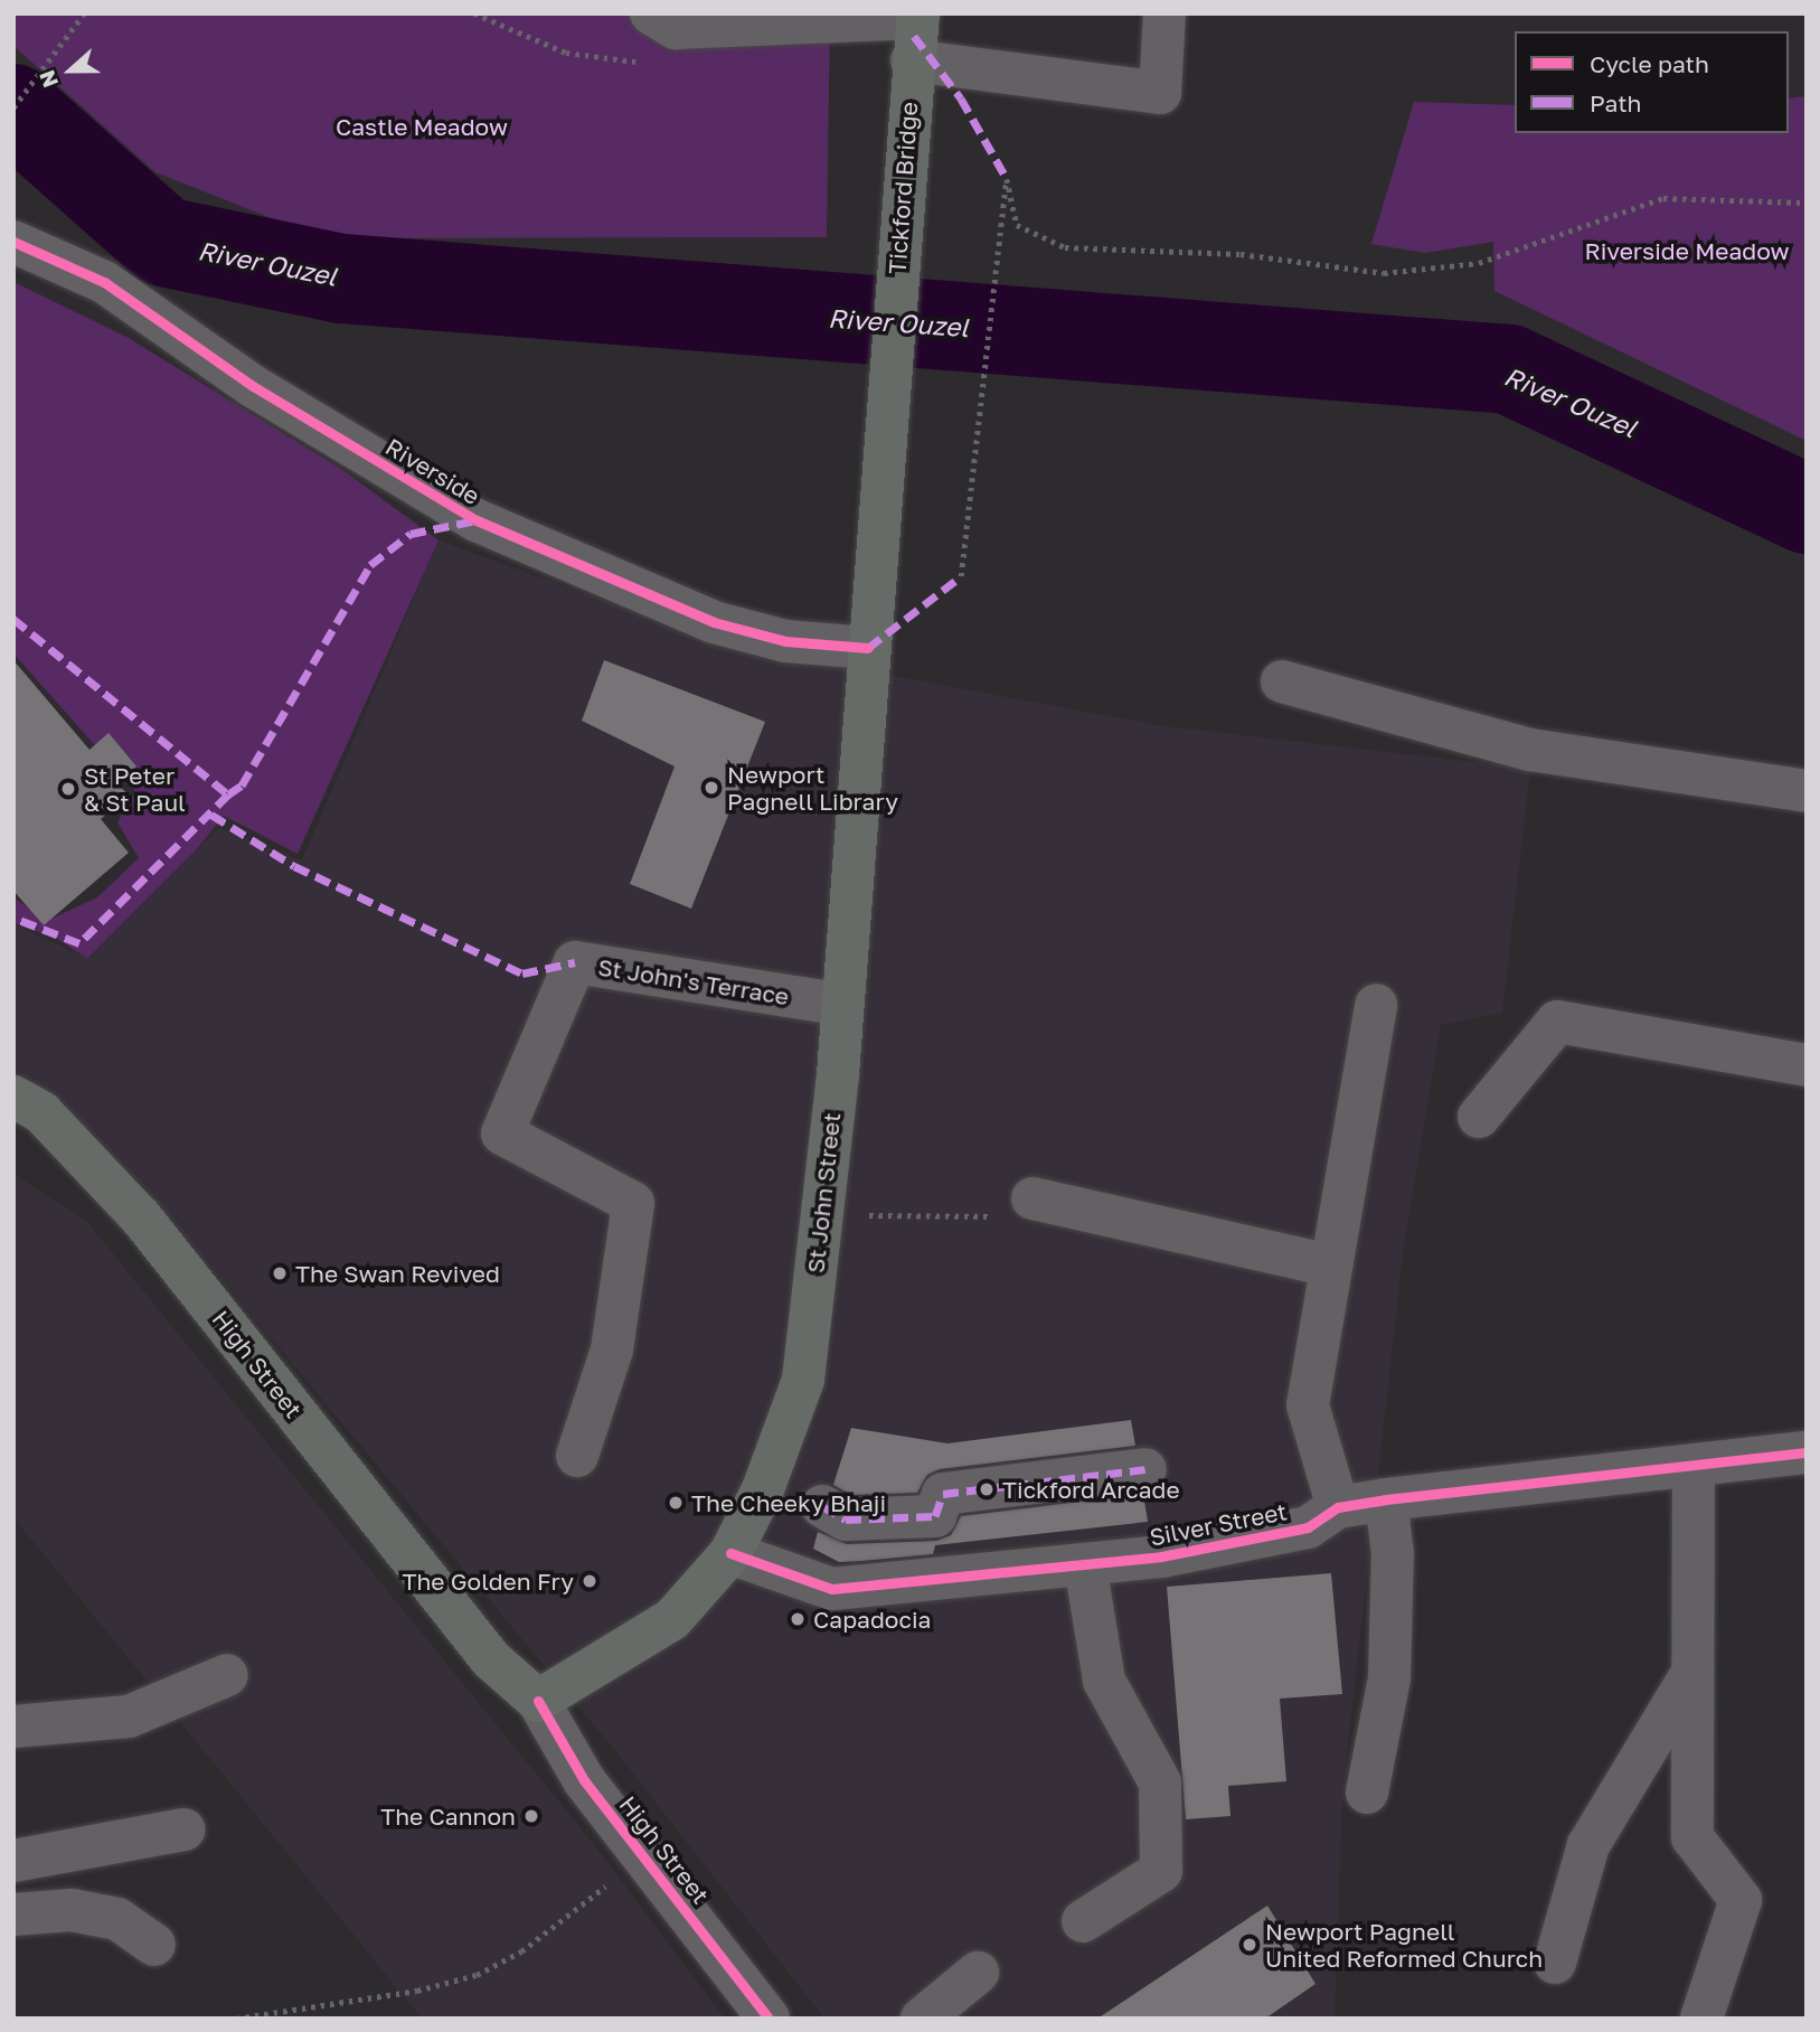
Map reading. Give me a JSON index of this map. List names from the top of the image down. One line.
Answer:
{"streets":{"main road":["Tickford Bridge","St John Street","High Street"],"street":["Riverside","St John's Terrace","Silver Street"]},"crossings":[["Tickford Bridge","St John Street"],["Riverside","St John Street"],["St John's Terrace","St John Street"],["St John Street","High Street"],["St John Street","Silver Street"]],"water":["River Ouzel"],"parks":["Castle Meadow","Riverside Meadow"],"places":["Newport Pagnell Library","St Peter & St Paul","The Swan Revived","Tickford Arcade","The Cheeky Bhaji","The Golden Fry","Capadocia","The Cannon","Newport Pagnell United Reformed Church"],"legend":["Cycle path","Path"],"north":"left"}
